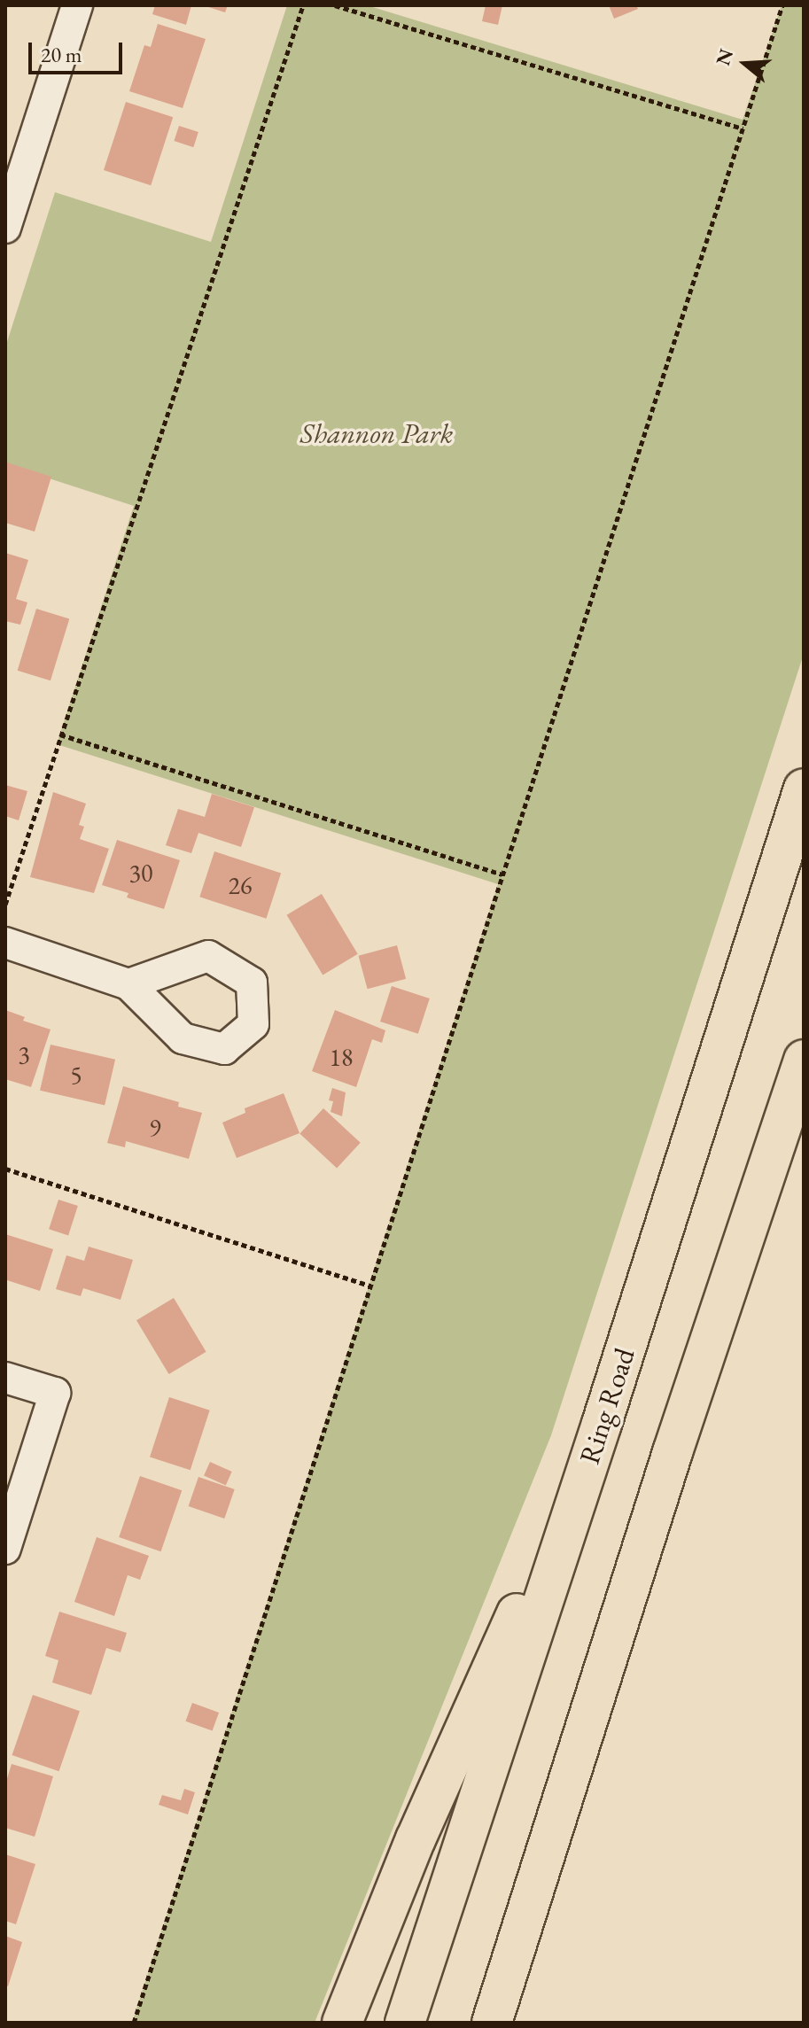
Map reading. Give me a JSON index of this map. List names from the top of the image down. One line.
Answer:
{"streets":{"highway":["Ring Road"]},"parks":["Shannon Park"],"house_numbers":["30","26","3","18","5","9"],"scale_bar":"20 m","north":"left"}
